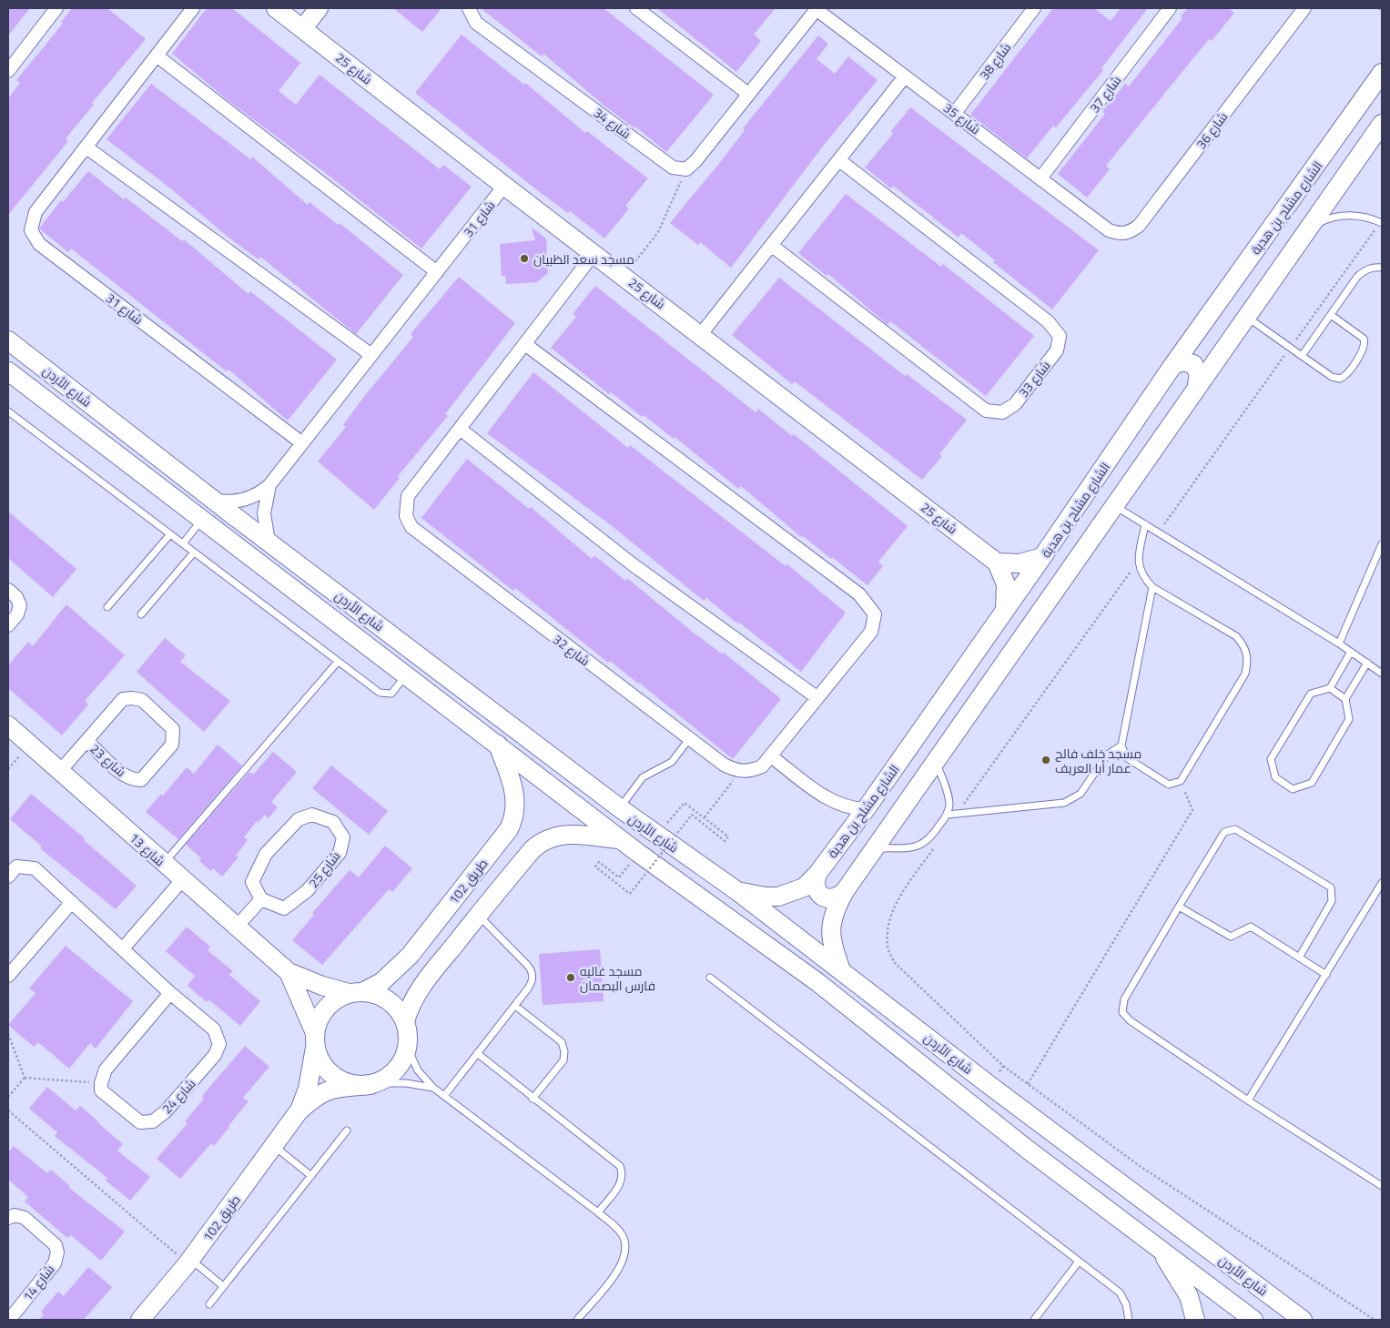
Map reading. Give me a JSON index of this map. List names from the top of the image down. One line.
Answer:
{"streets":{"street":["شارع 38","شارع 25","شارع 37","شارع 35","شارع 34","شارع 36","الشارع مشلح بن هدبة","شارع 31","شارع 33","شارع الأردن","شارع 32","23 شارع","شارع 13","طريق 102","شارع 24","شارع 14"]},"crossings":[["شارع 38","شارع 35"],["شارع 25","الشارع مشلح بن هدبة"],["شارع 25","شارع 31"],["شارع 25","شارع 32"],["شارع 37","شارع 35"],["شارع 35","شارع 36"],["الشارع مشلح بن هدبة","شارع الأردن"],["شارع 31","شارع الأردن"],["شارع الأردن","طريق 102"],["23 شارع","شارع 13"],["شارع 13","طريق 102"]],"places":["مسجد سعد الظبيان","مسجد خلف فالح عمار أبا العريف","مسجد غاليه فارس البصمان"]}
